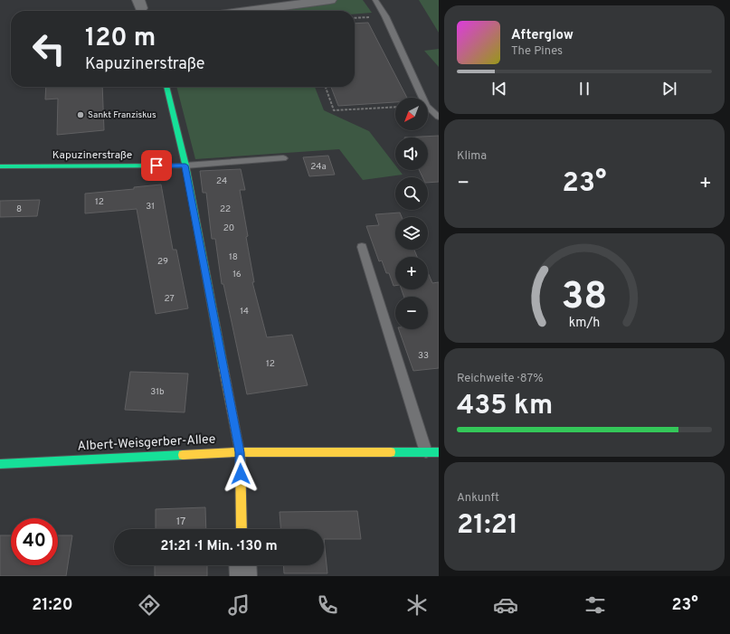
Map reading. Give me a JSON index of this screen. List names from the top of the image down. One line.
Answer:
{"streets":{"street":["Kapuzinerstraße","Albert-Weisgerber-Allee"]},"places":["Sankt Franziskus"],"house_numbers":["24a","24","12","31","8","22","20","18","29","16","27","14","33","12","31b","17"],"north":"bottom left","page":{"turn":["120 m","Kapuzinerstraße"],"song":["Afterglow","The Pines"],"map_buttons":["+","−"],"tile":["Klima",["Reichweite · 87%","435 km"],["Ankunft","21:21"]],"heat":["−","23°","+"],"limit":"40","trip":"21:21 · 1 Min. · 130 m","tabs":["21:20","23°"],"gauge":["38","km/h"]}}
